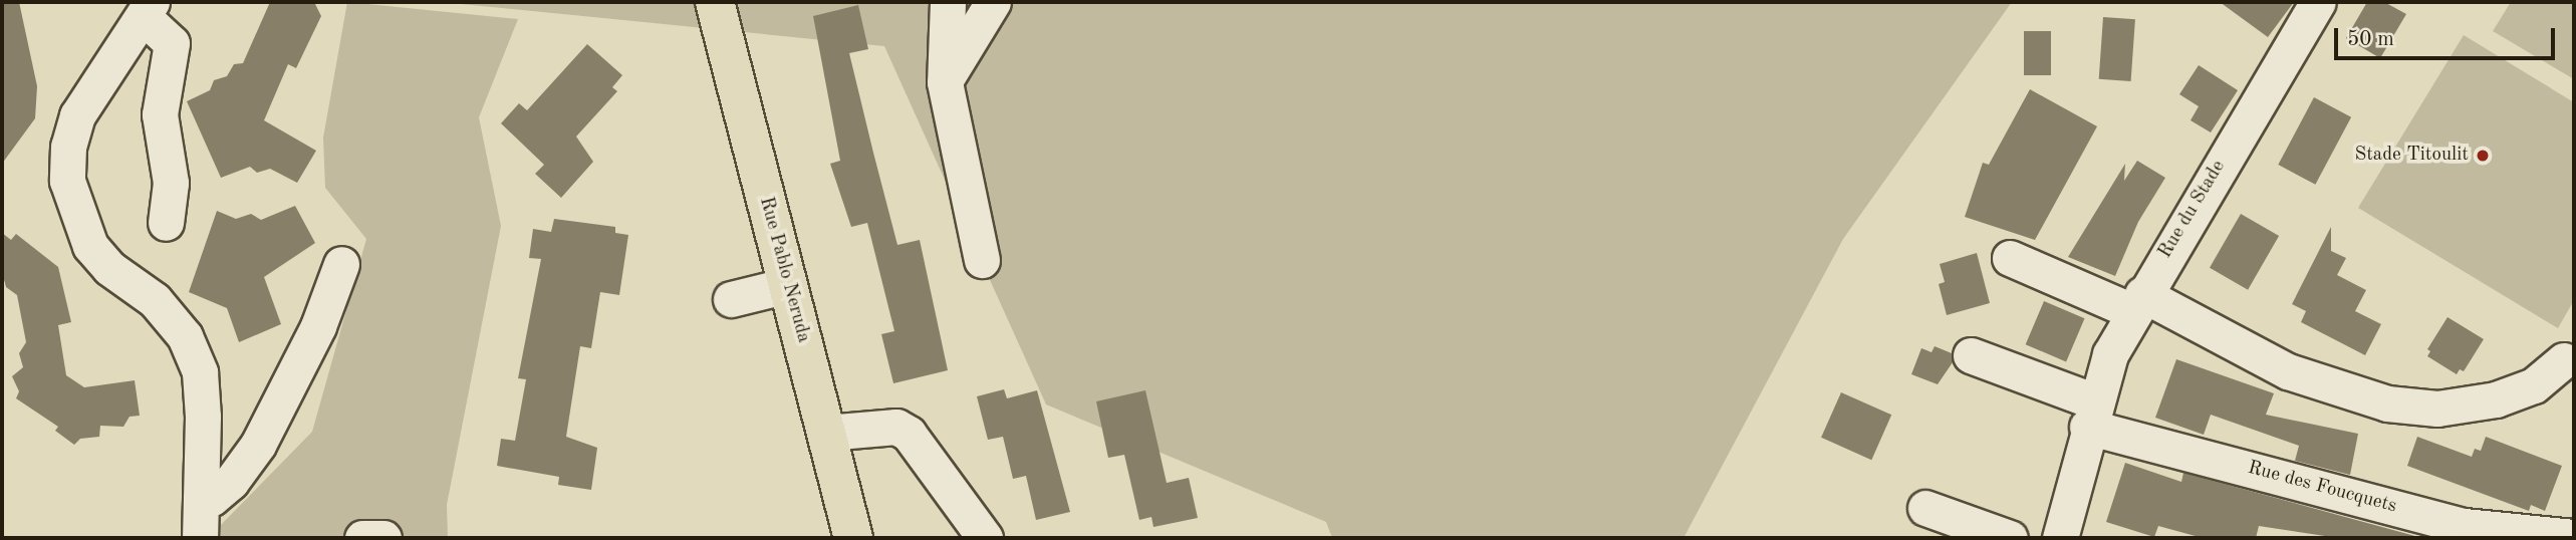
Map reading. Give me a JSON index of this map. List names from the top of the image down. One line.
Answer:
{"streets":{"main road":["Rue Pablo Neruda"],"street":["Rue du Stade","Rue des Foucquets"]},"crossings":[["Rue du Stade","Rue des Foucquets"]],"places":["Stade Titoulit"],"scale_bar":"50 m"}
